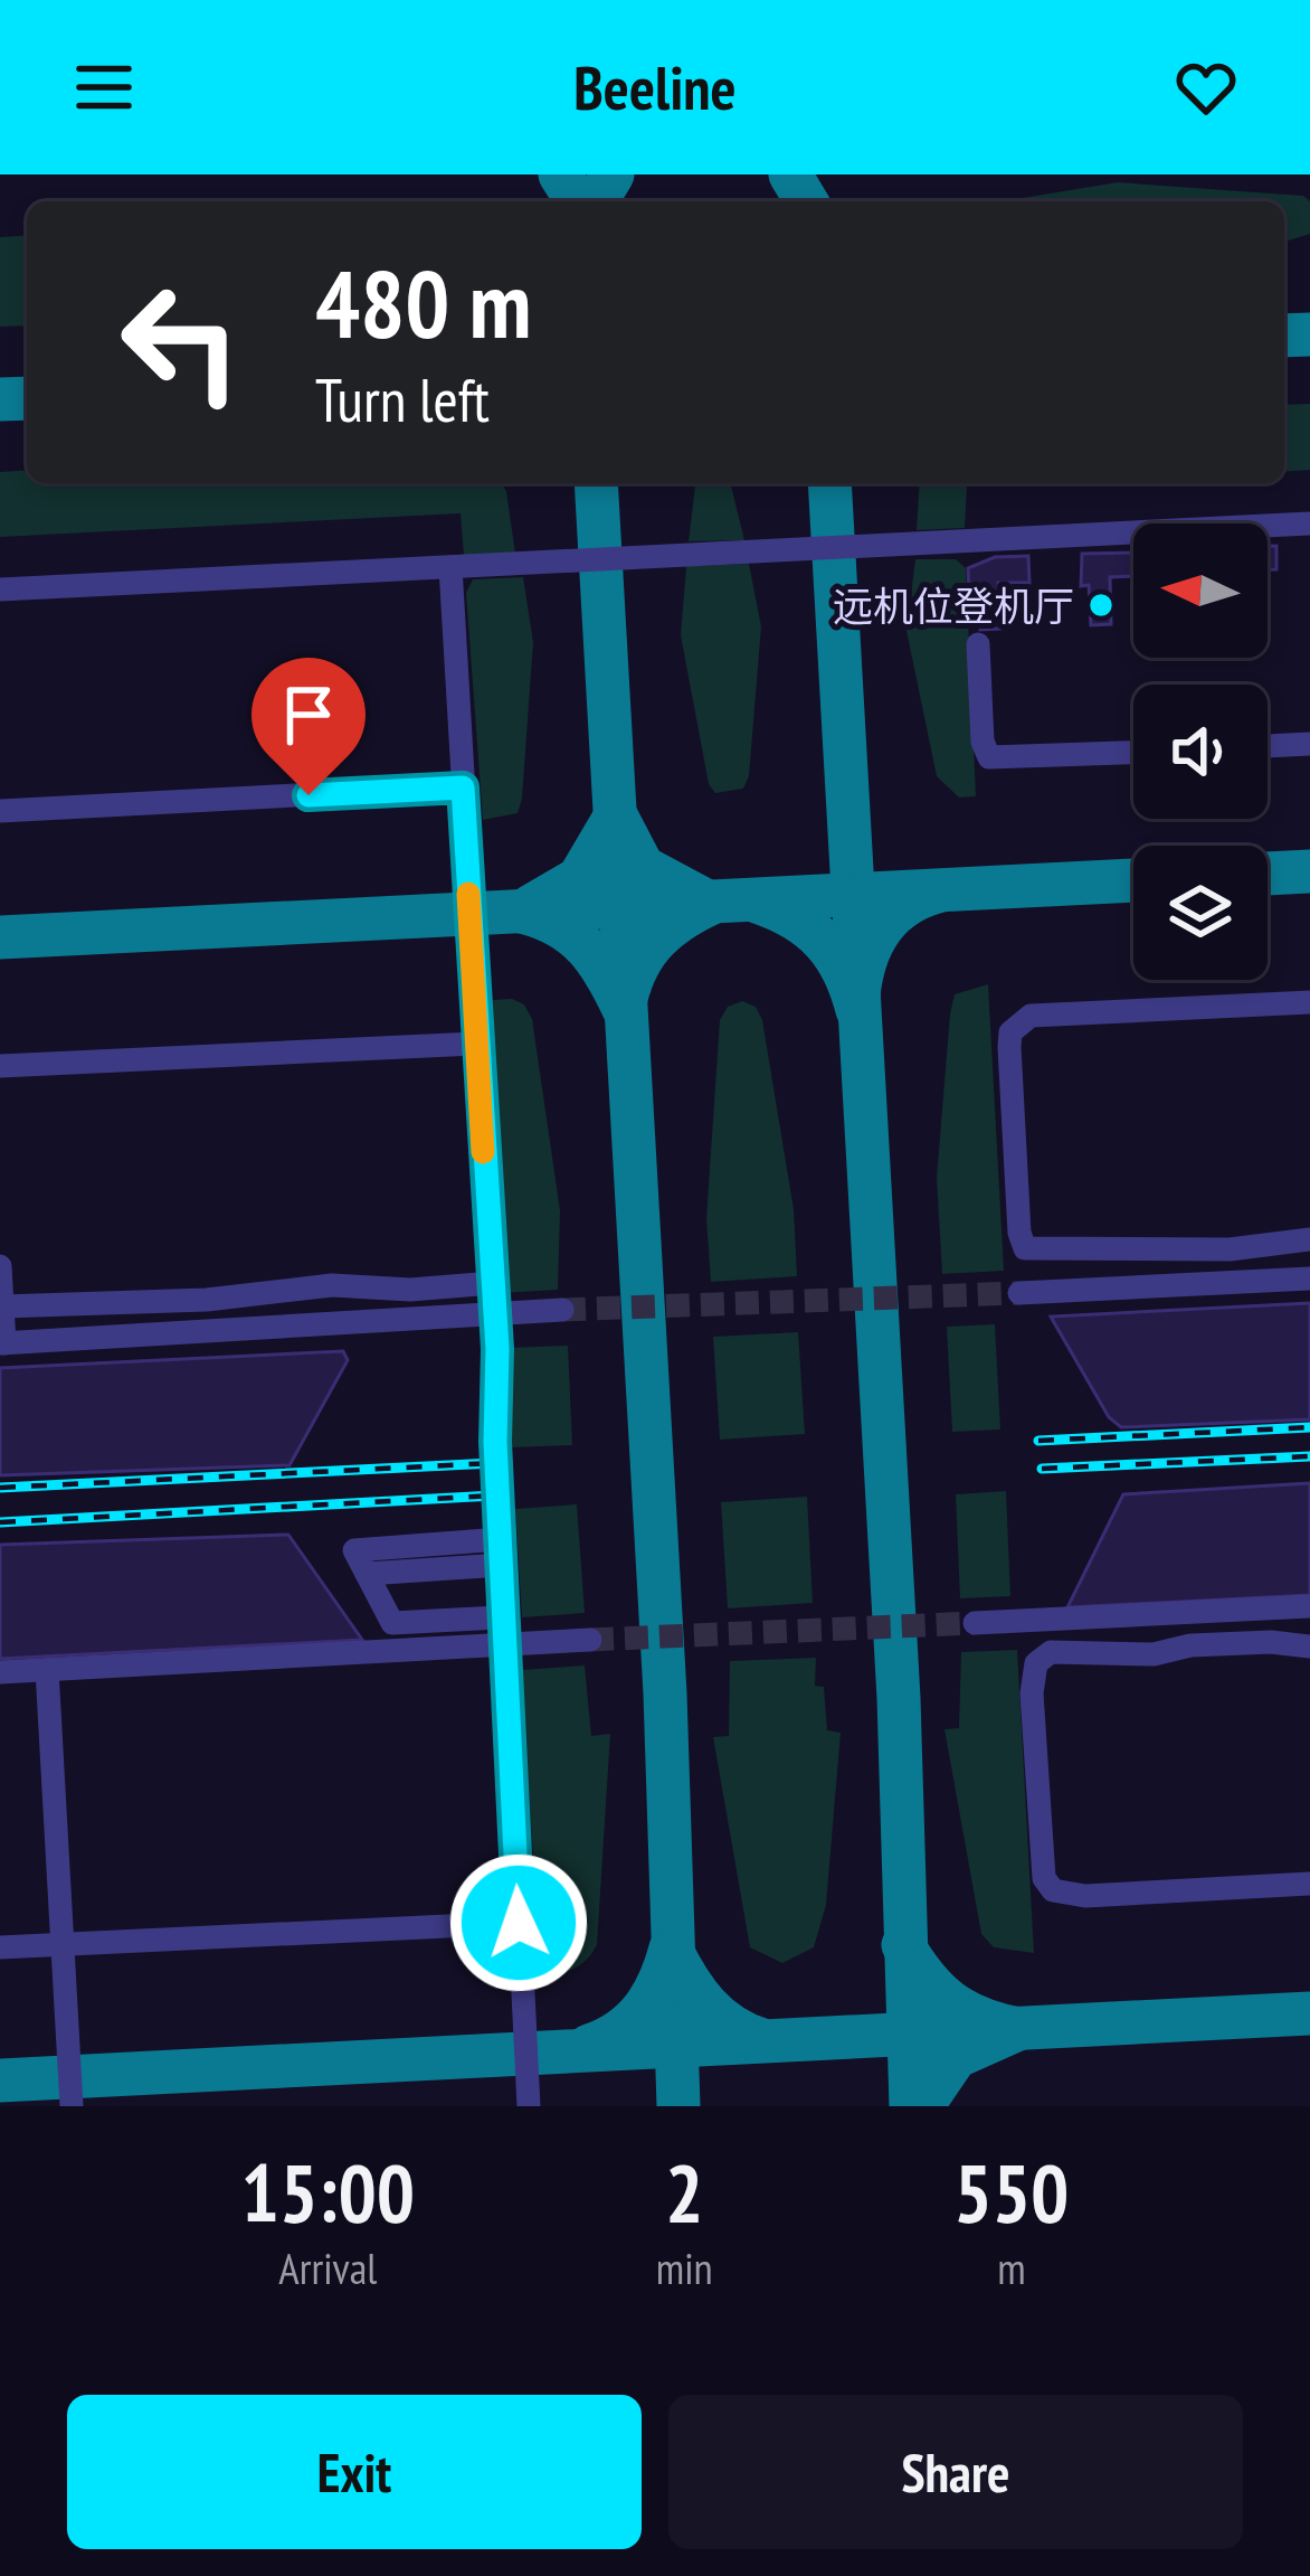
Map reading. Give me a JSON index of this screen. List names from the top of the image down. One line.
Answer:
{"places":["远机位登机厅"],"north":"left","page":{"header":"Beeline","turn":["480 m","Turn left"],"eta":["15:00","Arrival","2","min","550","m"],"buttons":["Exit","Share"]}}
